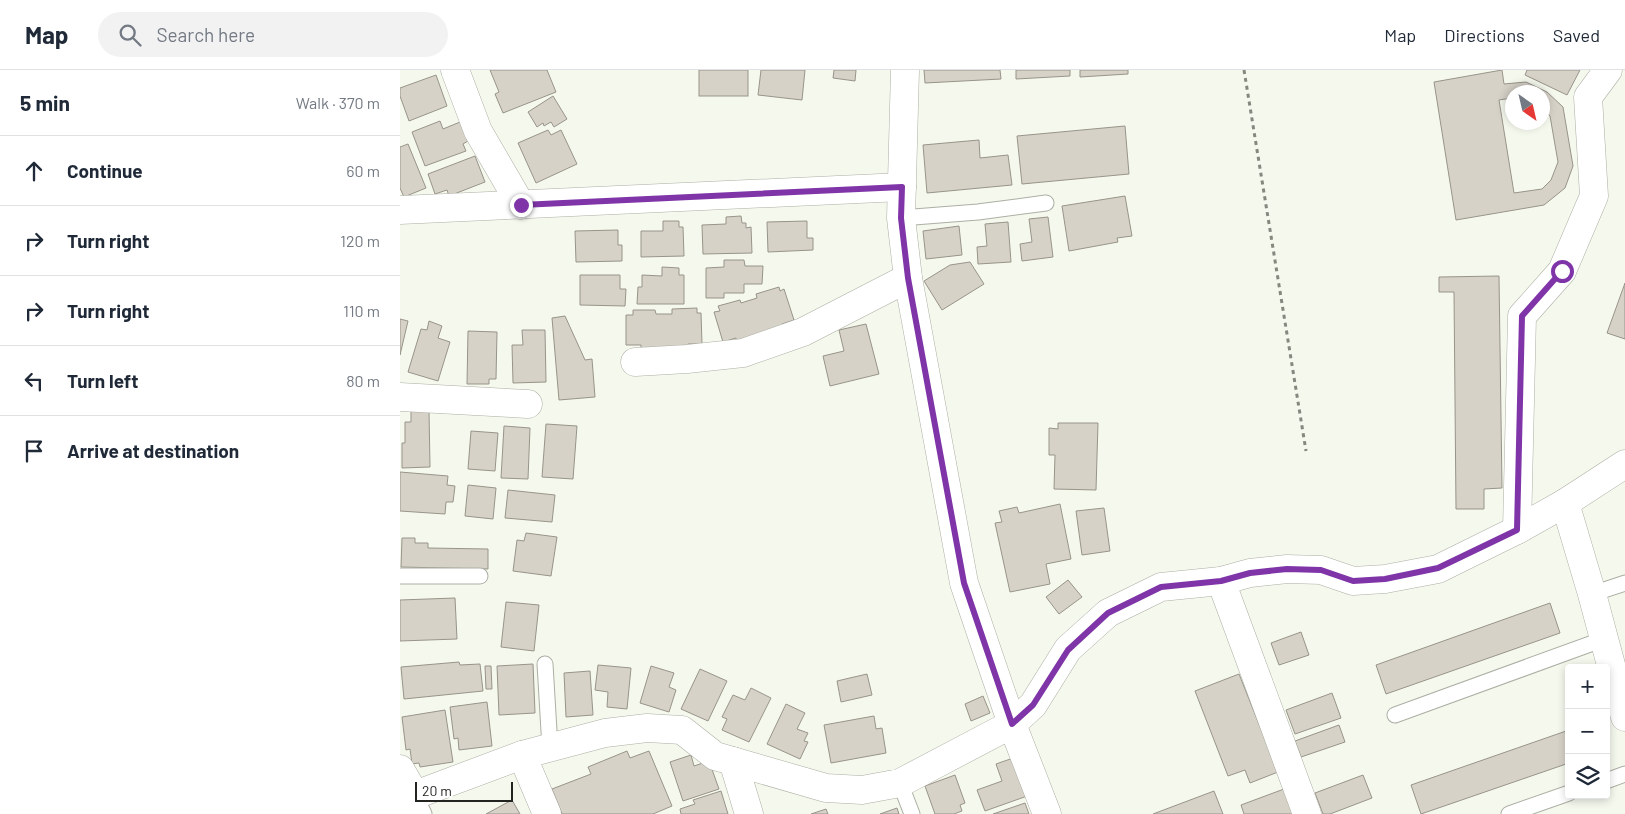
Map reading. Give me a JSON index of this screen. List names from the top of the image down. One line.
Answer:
{"scale_bar":"20 m","north":"bottom right","page":{"header":"Map","search":"Search here","nav":["Map","Directions","Saved"],"heading":["5 min","Walk · 370 m"],"list":[["Continue","60 m"],["Turn right","120 m"],["Turn right","110 m"],["Turn left","80 m"],"Arrive at destination"],"map_buttons":["+","−"],"scale":"20 m"}}
